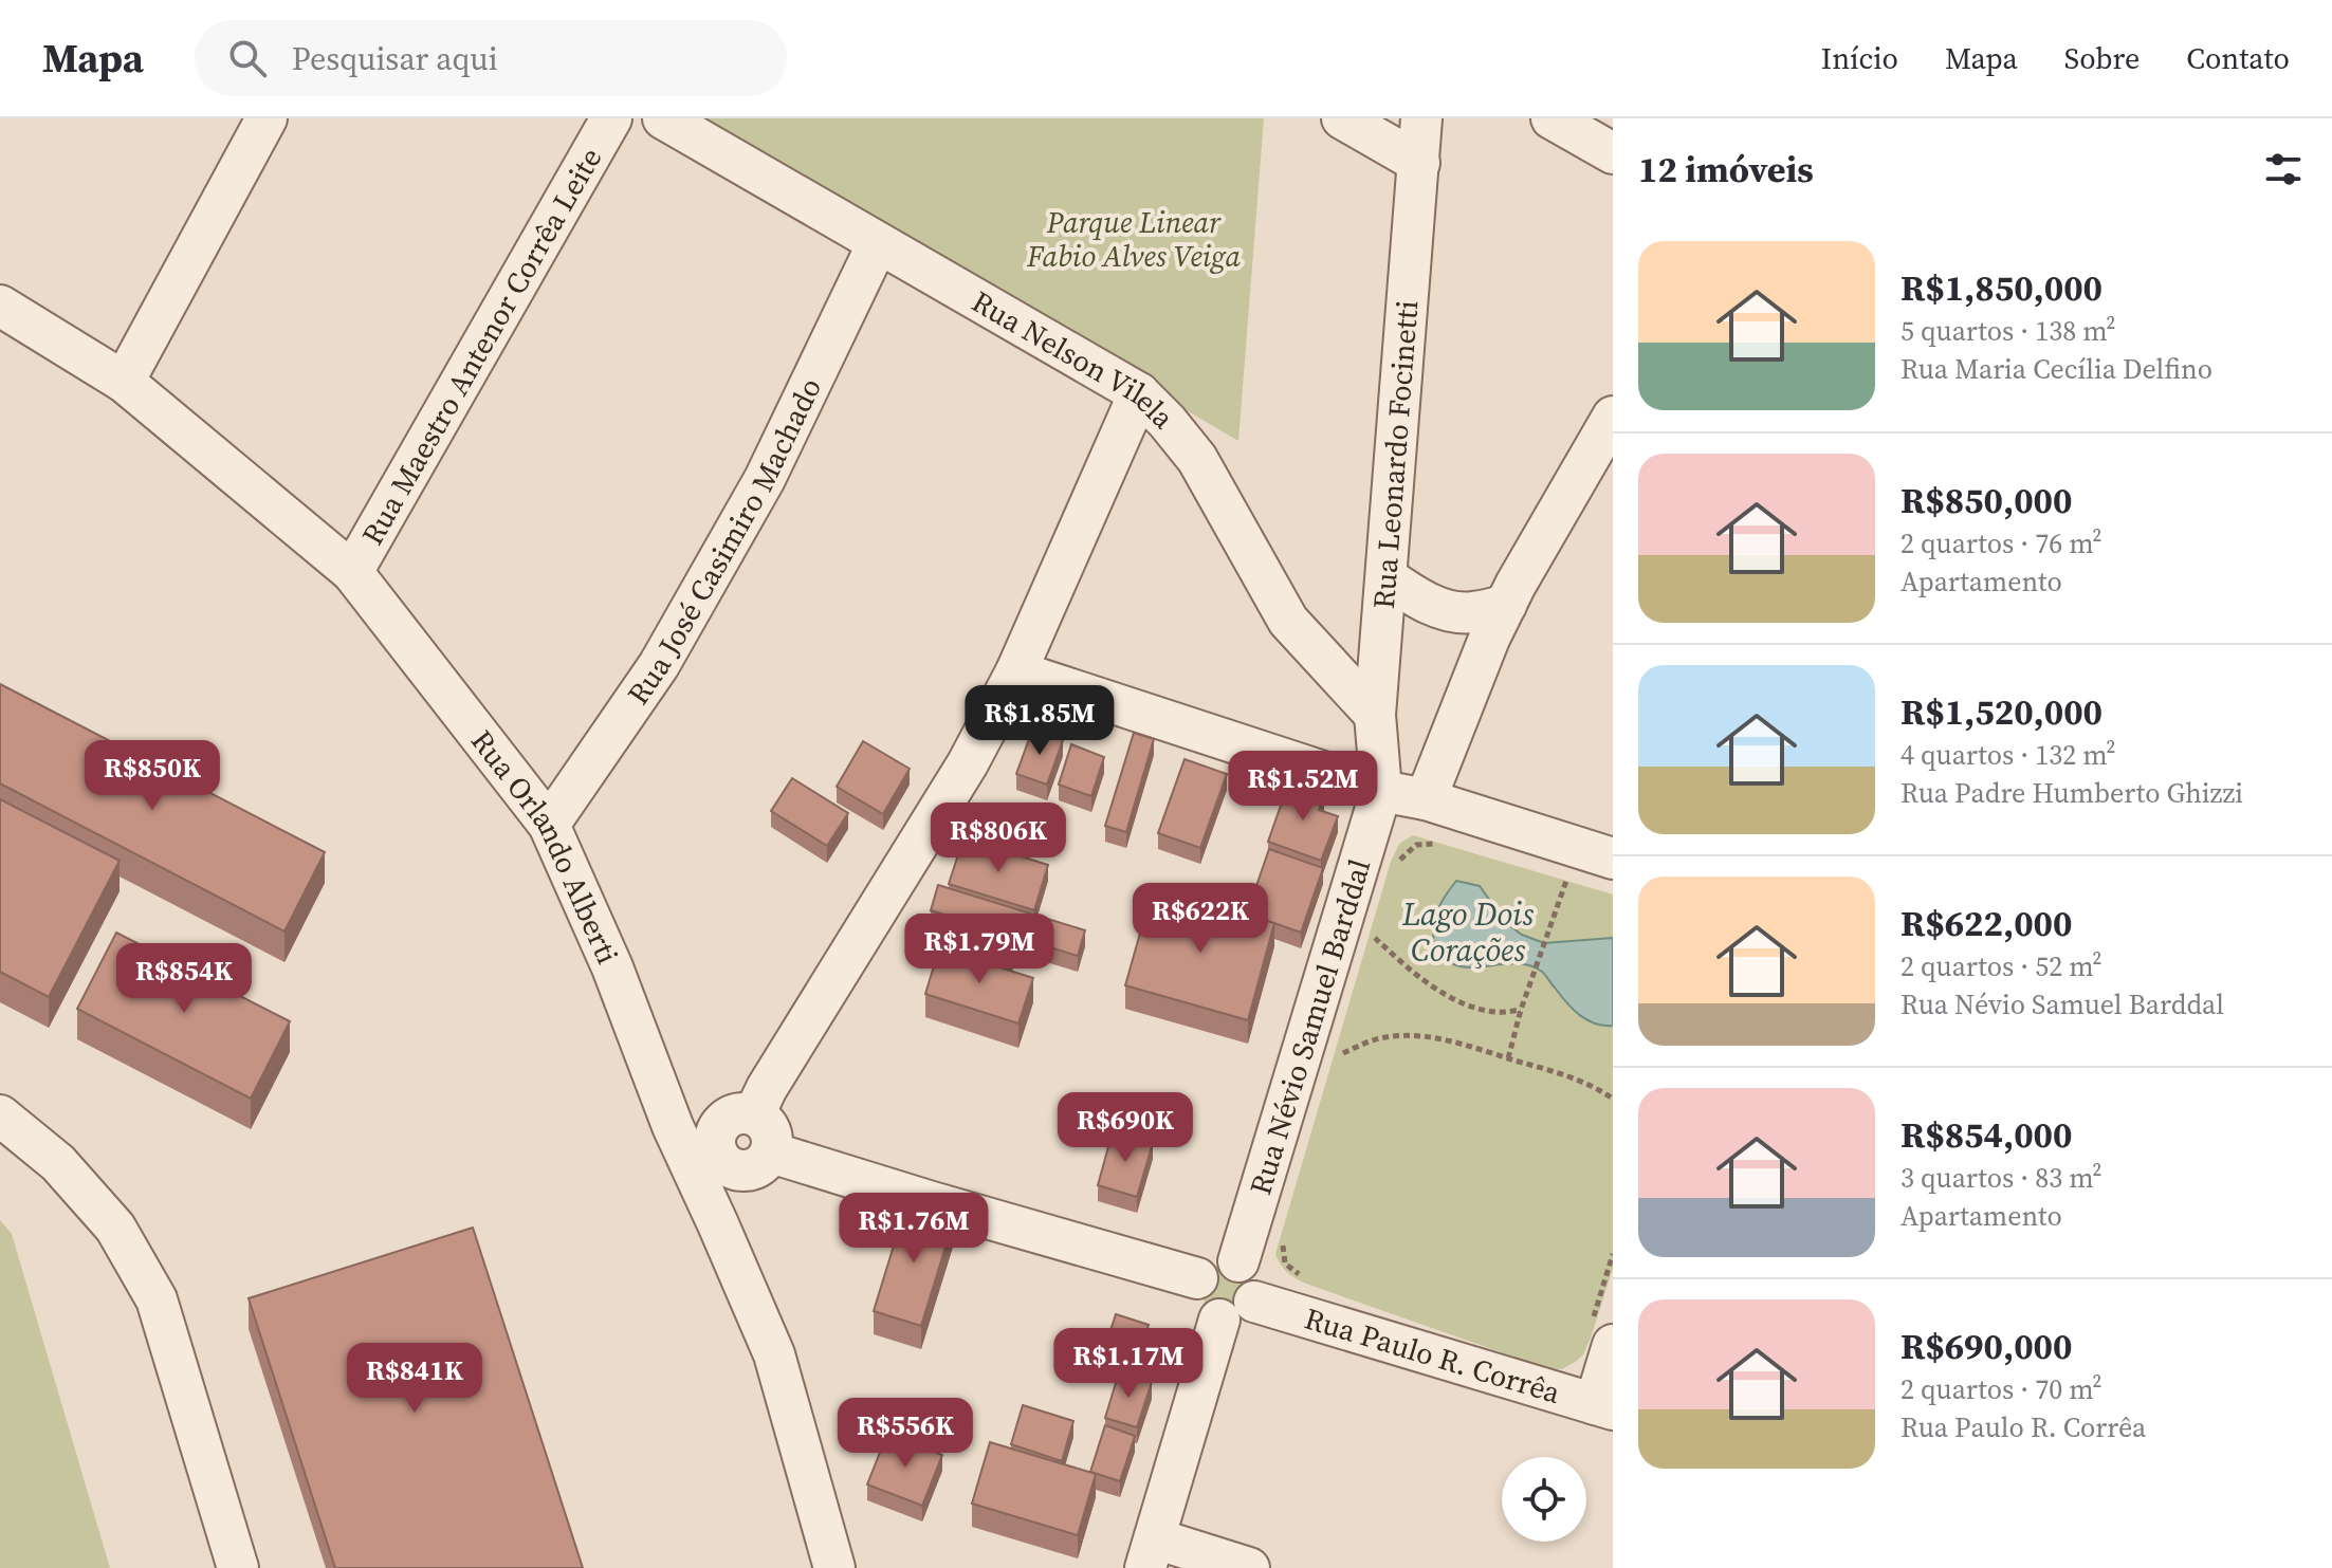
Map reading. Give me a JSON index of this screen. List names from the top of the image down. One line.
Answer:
{"streets":{"street":["Rua Maestro Antenor Corrêa Leite","Rua Nelson Vilela","Rua Leonardo Focinetti","Rua José Casimiro Machado","Rua Orlando Alberti","Rua Névio Samuel Barddal","Rua Paulo R. Corrêa"]},"crossings":[["Rua Maestro Antenor Corrêa Leite","Rua Orlando Alberti"],["Rua Nelson Vilela","Rua Leonardo Focinetti"],["Rua Nelson Vilela","Rua José Casimiro Machado"],["Rua Leonardo Focinetti","Rua Névio Samuel Barddal"],["Rua José Casimiro Machado","Rua Orlando Alberti"],["Rua Névio Samuel Barddal","Rua Paulo R. Corrêa"]],"water":["Lago Dois Corações"],"parks":["Parque Linear Fabio Alves Veiga"],"page":{"header":"Mapa","search":"Pesquisar aqui","nav":["Início","Mapa","Sobre","Contato"],"heading":"12 imóveis","list":[{"name":"R$1,850,000","note":"5 quartos · 138 m² · Rua Maria Cecília Delfino"},{"name":"R$850,000","note":"2 quartos · 76 m² · Apartamento"},{"name":"R$1,520,000","note":"4 quartos · 132 m² · Rua Padre Humberto Ghizzi"},{"name":"R$622,000","note":"2 quartos · 52 m² · Rua Névio Samuel Barddal"},{"name":"R$854,000","note":"3 quartos · 83 m² · Apartamento"},{"name":"R$690,000","note":"2 quartos · 70 m² · Rua Paulo R. Corrêa"}],"price":["R$1.85M","R$850K","R$1.52M","R$806K","R$622K","R$1.79M","R$854K","R$690K","R$1.76M","R$1.17M","R$841K","R$556K"]}}
